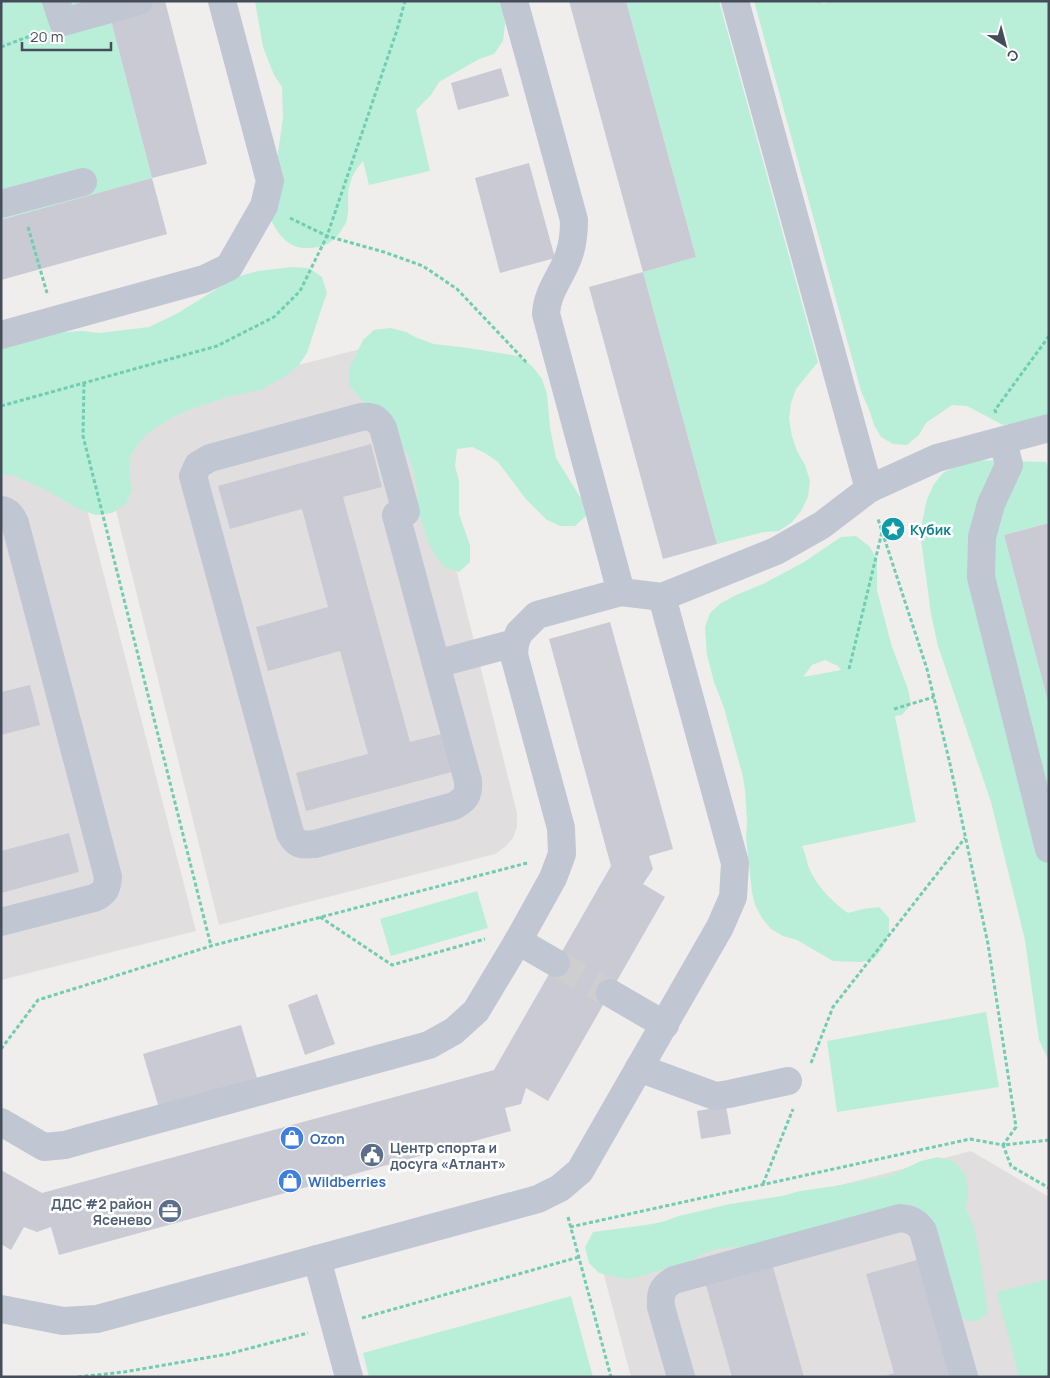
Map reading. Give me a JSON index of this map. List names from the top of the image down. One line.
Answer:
{"places":{"place":["Кубик"],"shop":["Ozon","Wildberries"],"public building":["Центр спорта и досуга «Атлант»"],"office":["ДДС #2 район Ясенево"]},"scale_bar":"20 m","north":"bottom right"}
